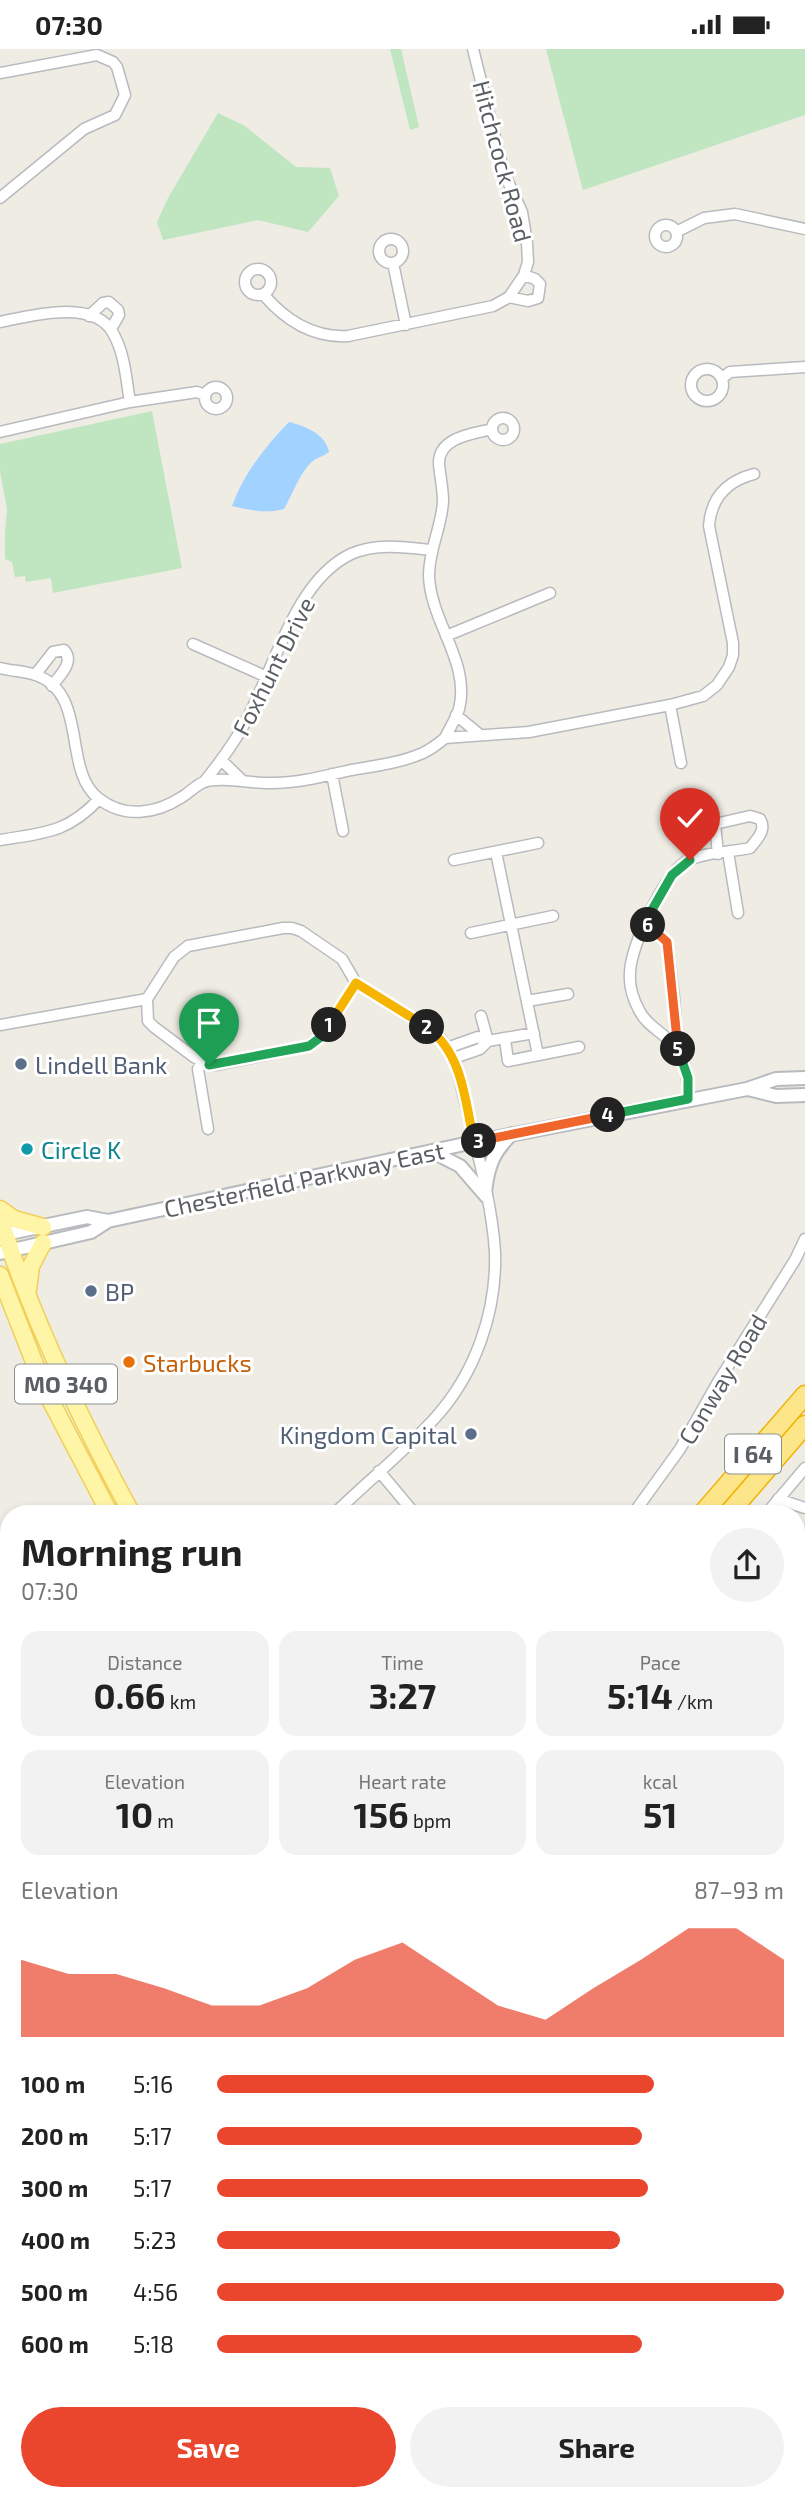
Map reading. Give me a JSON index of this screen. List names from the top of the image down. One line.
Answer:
{"streets":{"highway":["I 64"],"main road":["MO 340"],"street":["Hitchcock Road","Foxhunt Drive","Chesterfield Parkway East","Conway Road"]},"crossings":[["Chesterfield Parkway East","MO 340"]],"places":["Lindell Bank","Circle K","BP","Starbucks","Kingdom Capital"],"page":{"status":"07:30","pins":["6","1","2","5","4","3"],"heading":["Morning run","07:30"],"stats":[["Distance","0.66 km"],["Time","3:27"],["Pace","5:14 /km"],["Elevation","10 m"],["Heart rate","156 bpm"],["kcal","51"]],"chart":["Elevation","87–93 m"],"list":[{"name":"100 m","note":"5:16"},{"name":"200 m","note":"5:17"},{"name":"300 m","note":"5:17"},{"name":"400 m","note":"5:23"},{"name":"500 m","note":"4:56"},{"name":"600 m","note":"5:18"}],"buttons":["Save","Share"]}}
